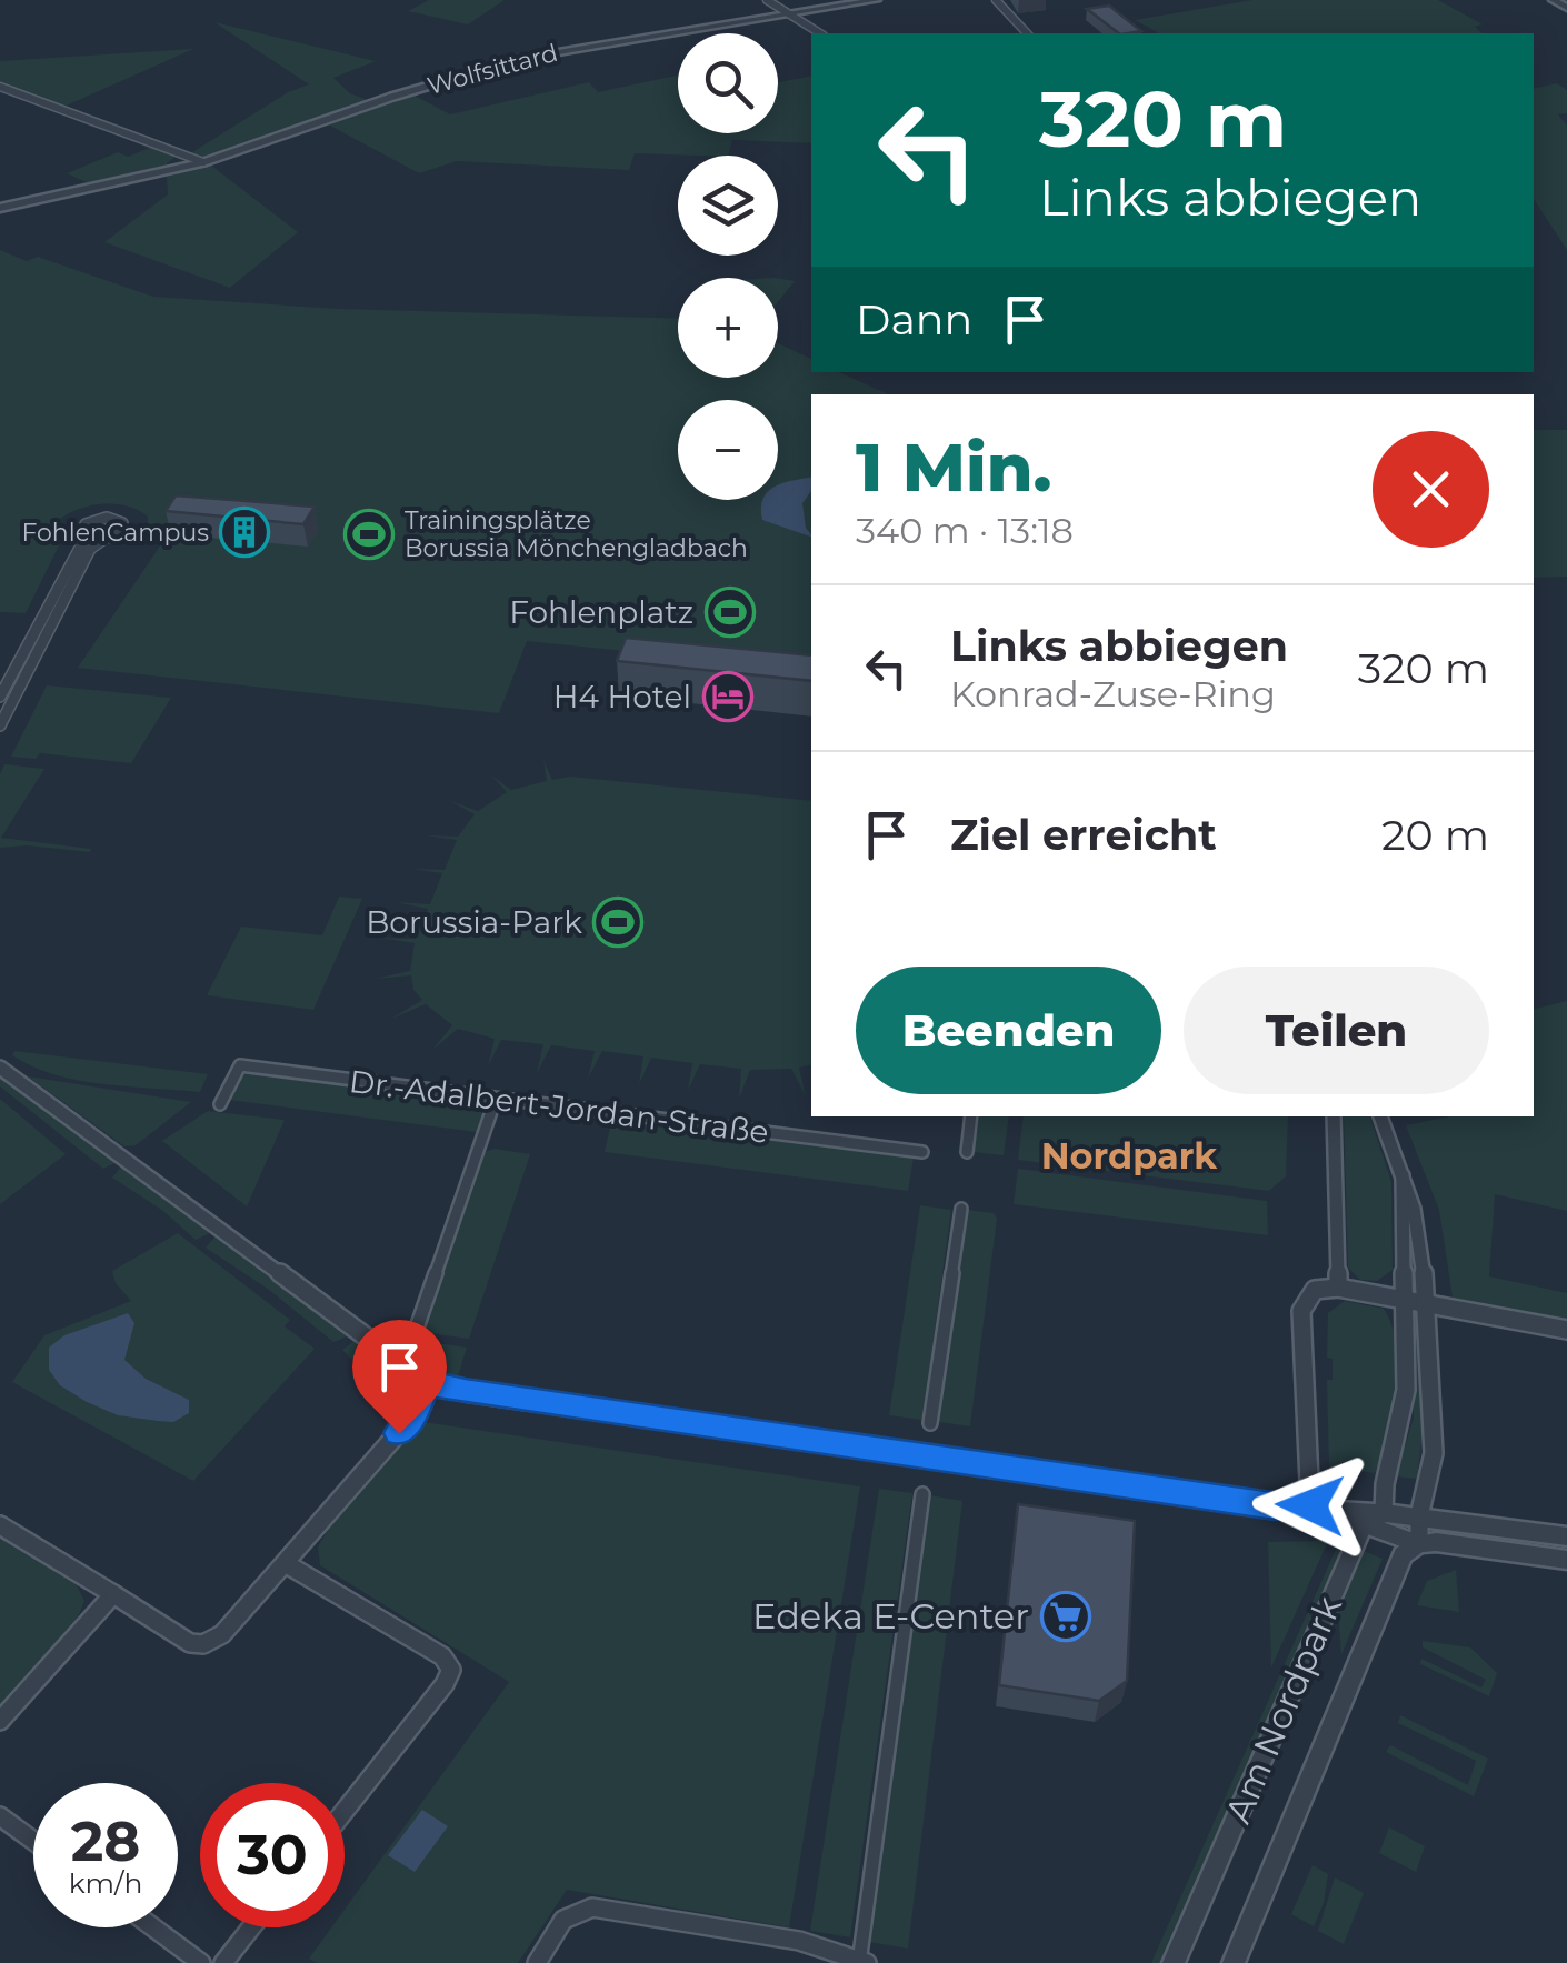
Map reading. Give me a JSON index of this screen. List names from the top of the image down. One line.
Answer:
{"streets":{"street":["Wolfsittard","Dr.-Adalbert-Jordan-Straße","Am Nordpark"]},"districts":["Nordpark"],"places":{"building":["FohlenCampus"],"sports":["Trainingsplätze Borussia Mönchengladbach","Fohlenplatz","Borussia-Park"],"hotel":["H4 Hotel"],"supermarket":["Edeka E-Center"]},"page":{"map_buttons":["+","−"],"turn":["320 m","Links abbiegen"],"then":"Dann","heading":["1 Min.","340 m · 13:18"],"list":[{"name":"Links abbiegen","note":"Konrad-Zuse-Ring","value":"320 m"},{"name":"Ziel erreicht","value":"20 m"}],"buttons":["Beenden","Teilen"],"speed":"28 km/h","limit":"30"}}
